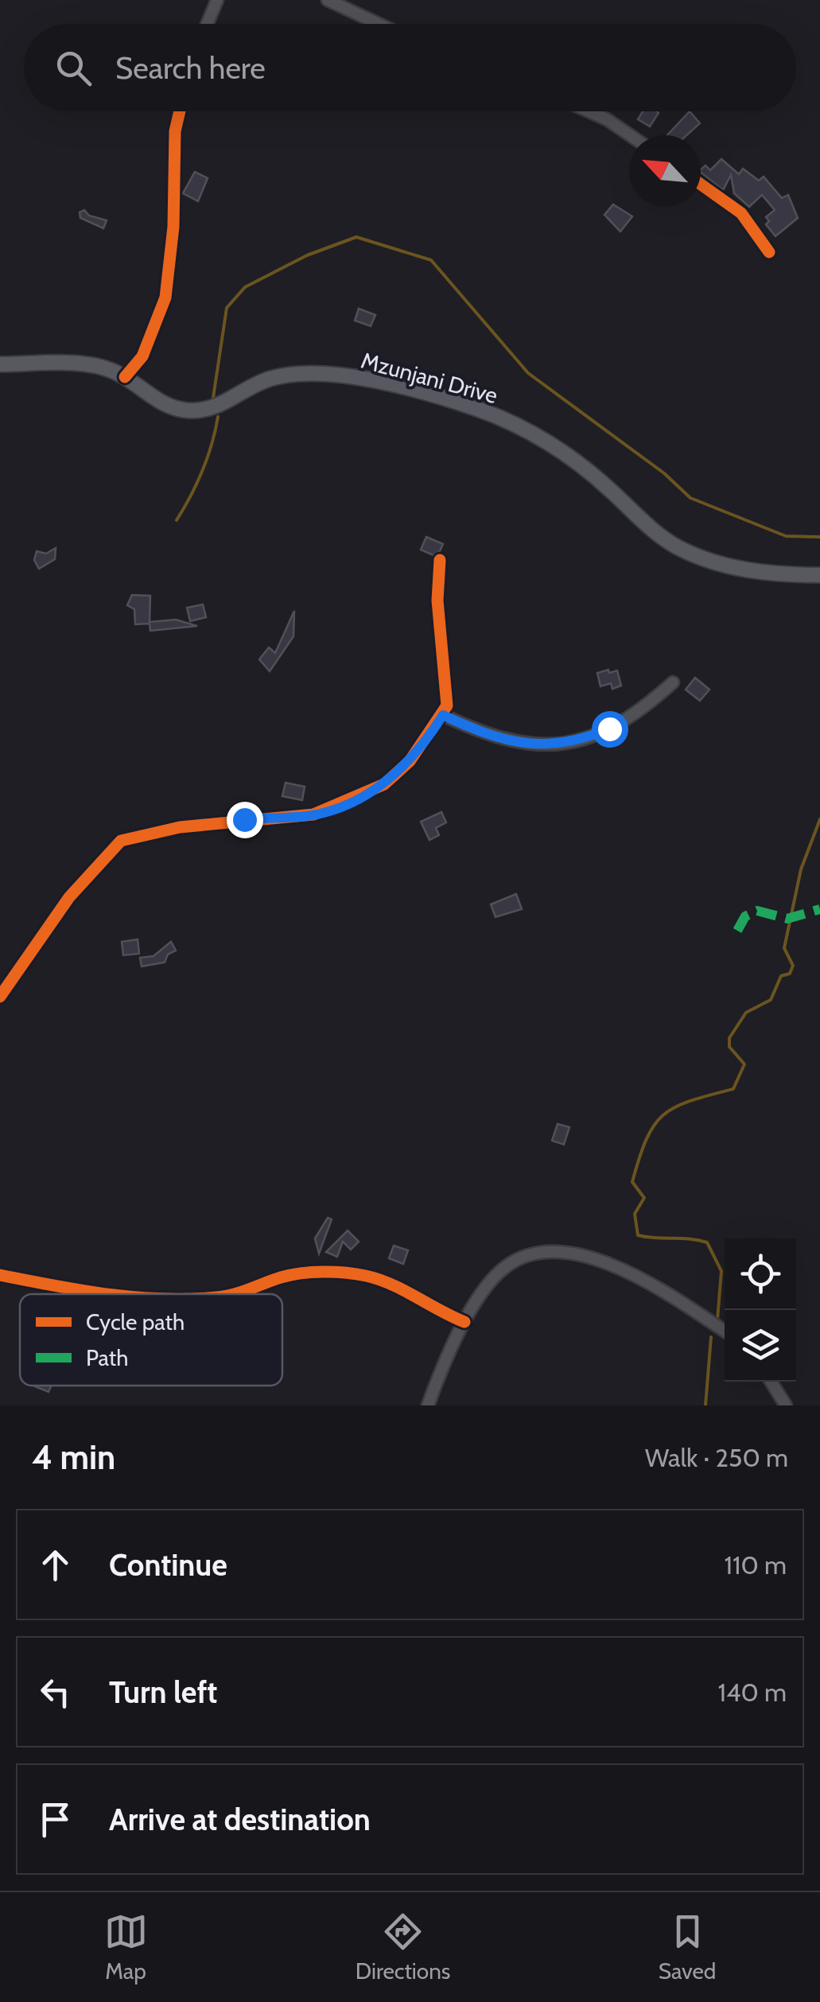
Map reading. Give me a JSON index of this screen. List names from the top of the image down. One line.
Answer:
{"streets":{"main road":["Mzunjani Drive"]},"legend":["Cycle path","Path"],"north":"top left","page":{"search":"Search here","heading":["4 min","Walk · 250 m"],"list":[["Continue","110 m"],["Turn left","140 m"],"Arrive at destination"],"nav":["Map","Directions","Saved"]}}
